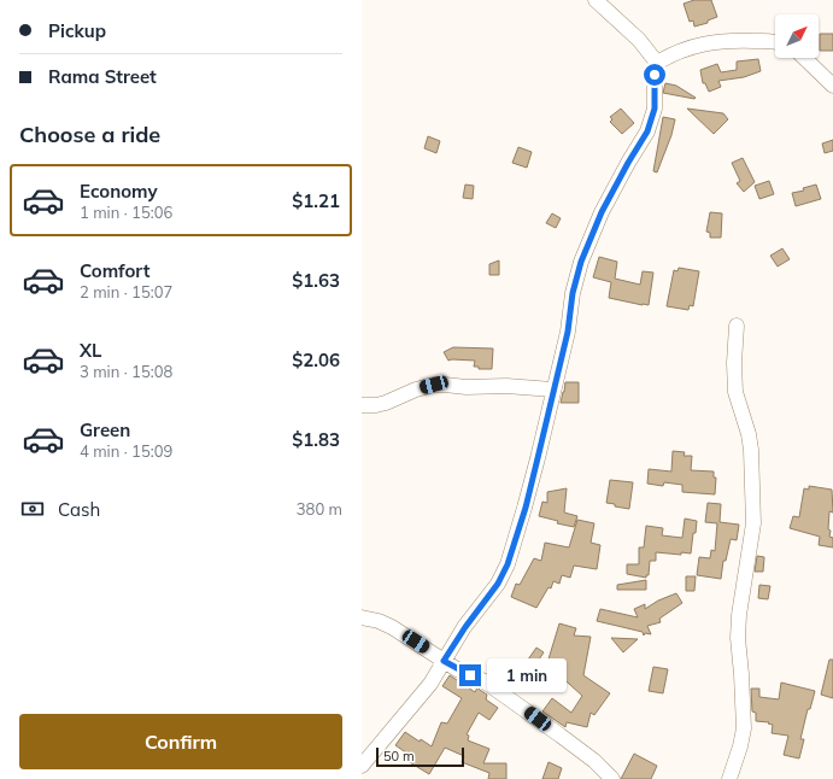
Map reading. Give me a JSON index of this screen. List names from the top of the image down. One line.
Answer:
{"scale_bar":"50 m","north":"top right","page":{"banner":["Pickup","Rama Street"],"heading":"Choose a ride","list":[{"name":"Economy","note":"1 min · 15:06","value":"$1.21"},{"name":"Comfort","note":"2 min · 15:07","value":"$1.63"},{"name":"XL","note":"3 min · 15:08","value":"$2.06"},{"name":"Green","note":"4 min · 15:09","value":"$1.83"}],"pay":["Cash","380 m"],"bubble":"1 min","buttons":"Confirm","scale":"50 m"}}
